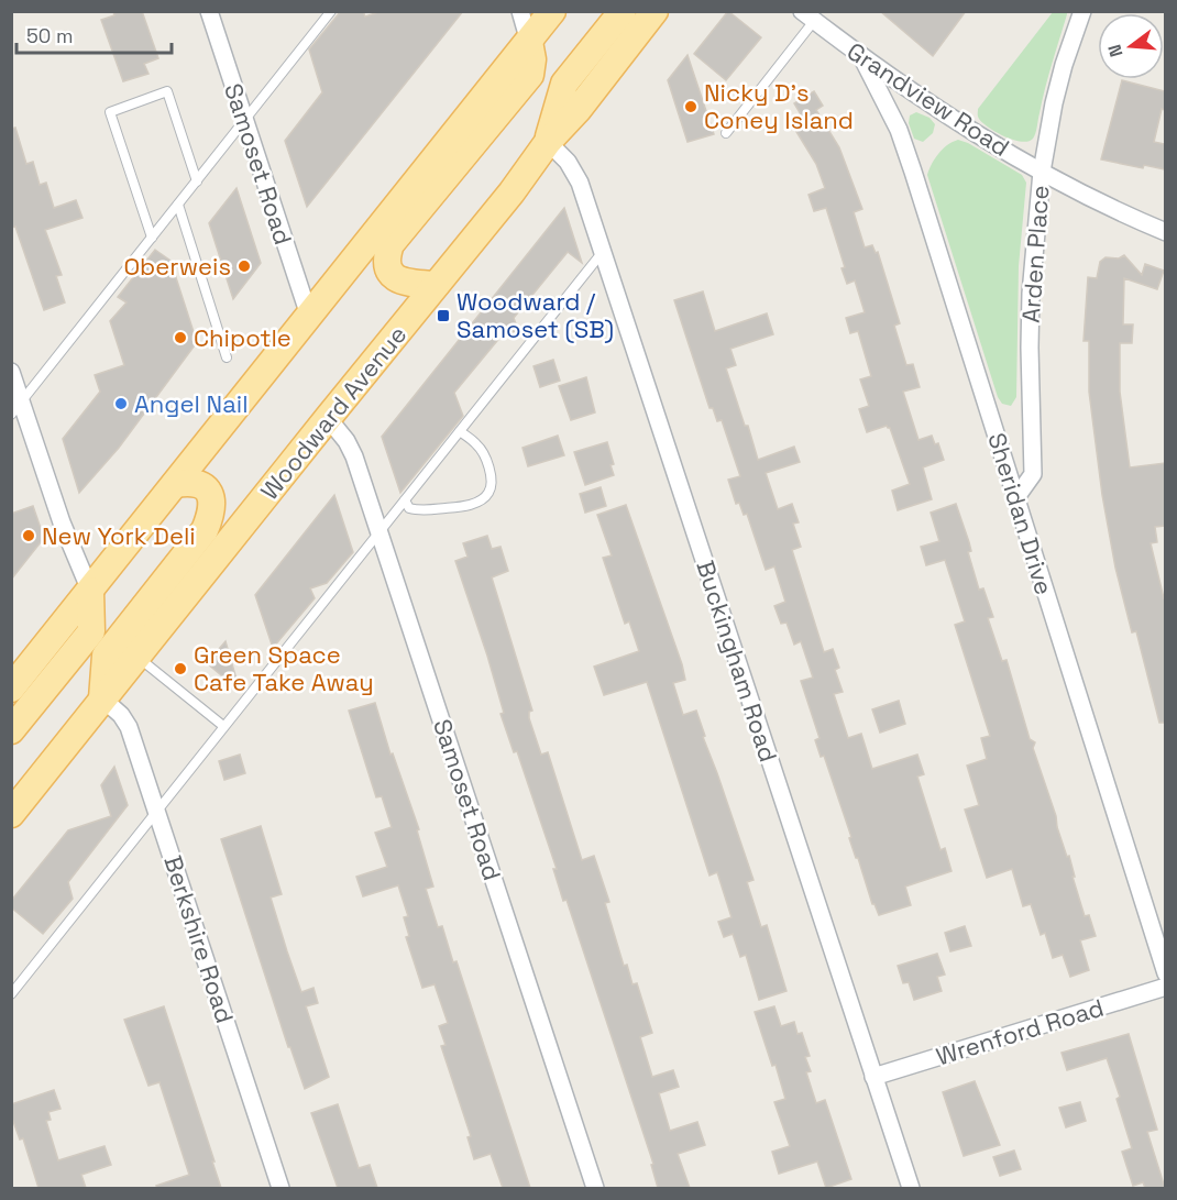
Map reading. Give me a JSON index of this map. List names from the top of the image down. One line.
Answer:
{"streets":{"main road":["Woodward Avenue"],"street":["Grandview Road","Samoset Road","Arden Place","Sheridan Drive","Buckingham Road","Berkshire Road","Wrenford Road"]},"crossings":[["Grandview Road","Arden Place"],["Grandview Road","Sheridan Drive"],["Samoset Road","Woodward Avenue"],["Arden Place","Sheridan Drive"],["Woodward Avenue","Buckingham Road"],["Woodward Avenue","Berkshire Road"],["Buckingham Road","Wrenford Road"]],"places":{"other":["Nicky D's Coney Island","Oberweis","Chipotle","Angel Nail","New York Deli","Green Space Cafe Take Away"],"transit":["Woodward / Samoset (SB)"]},"scale_bar":"50 m","north":"left"}
